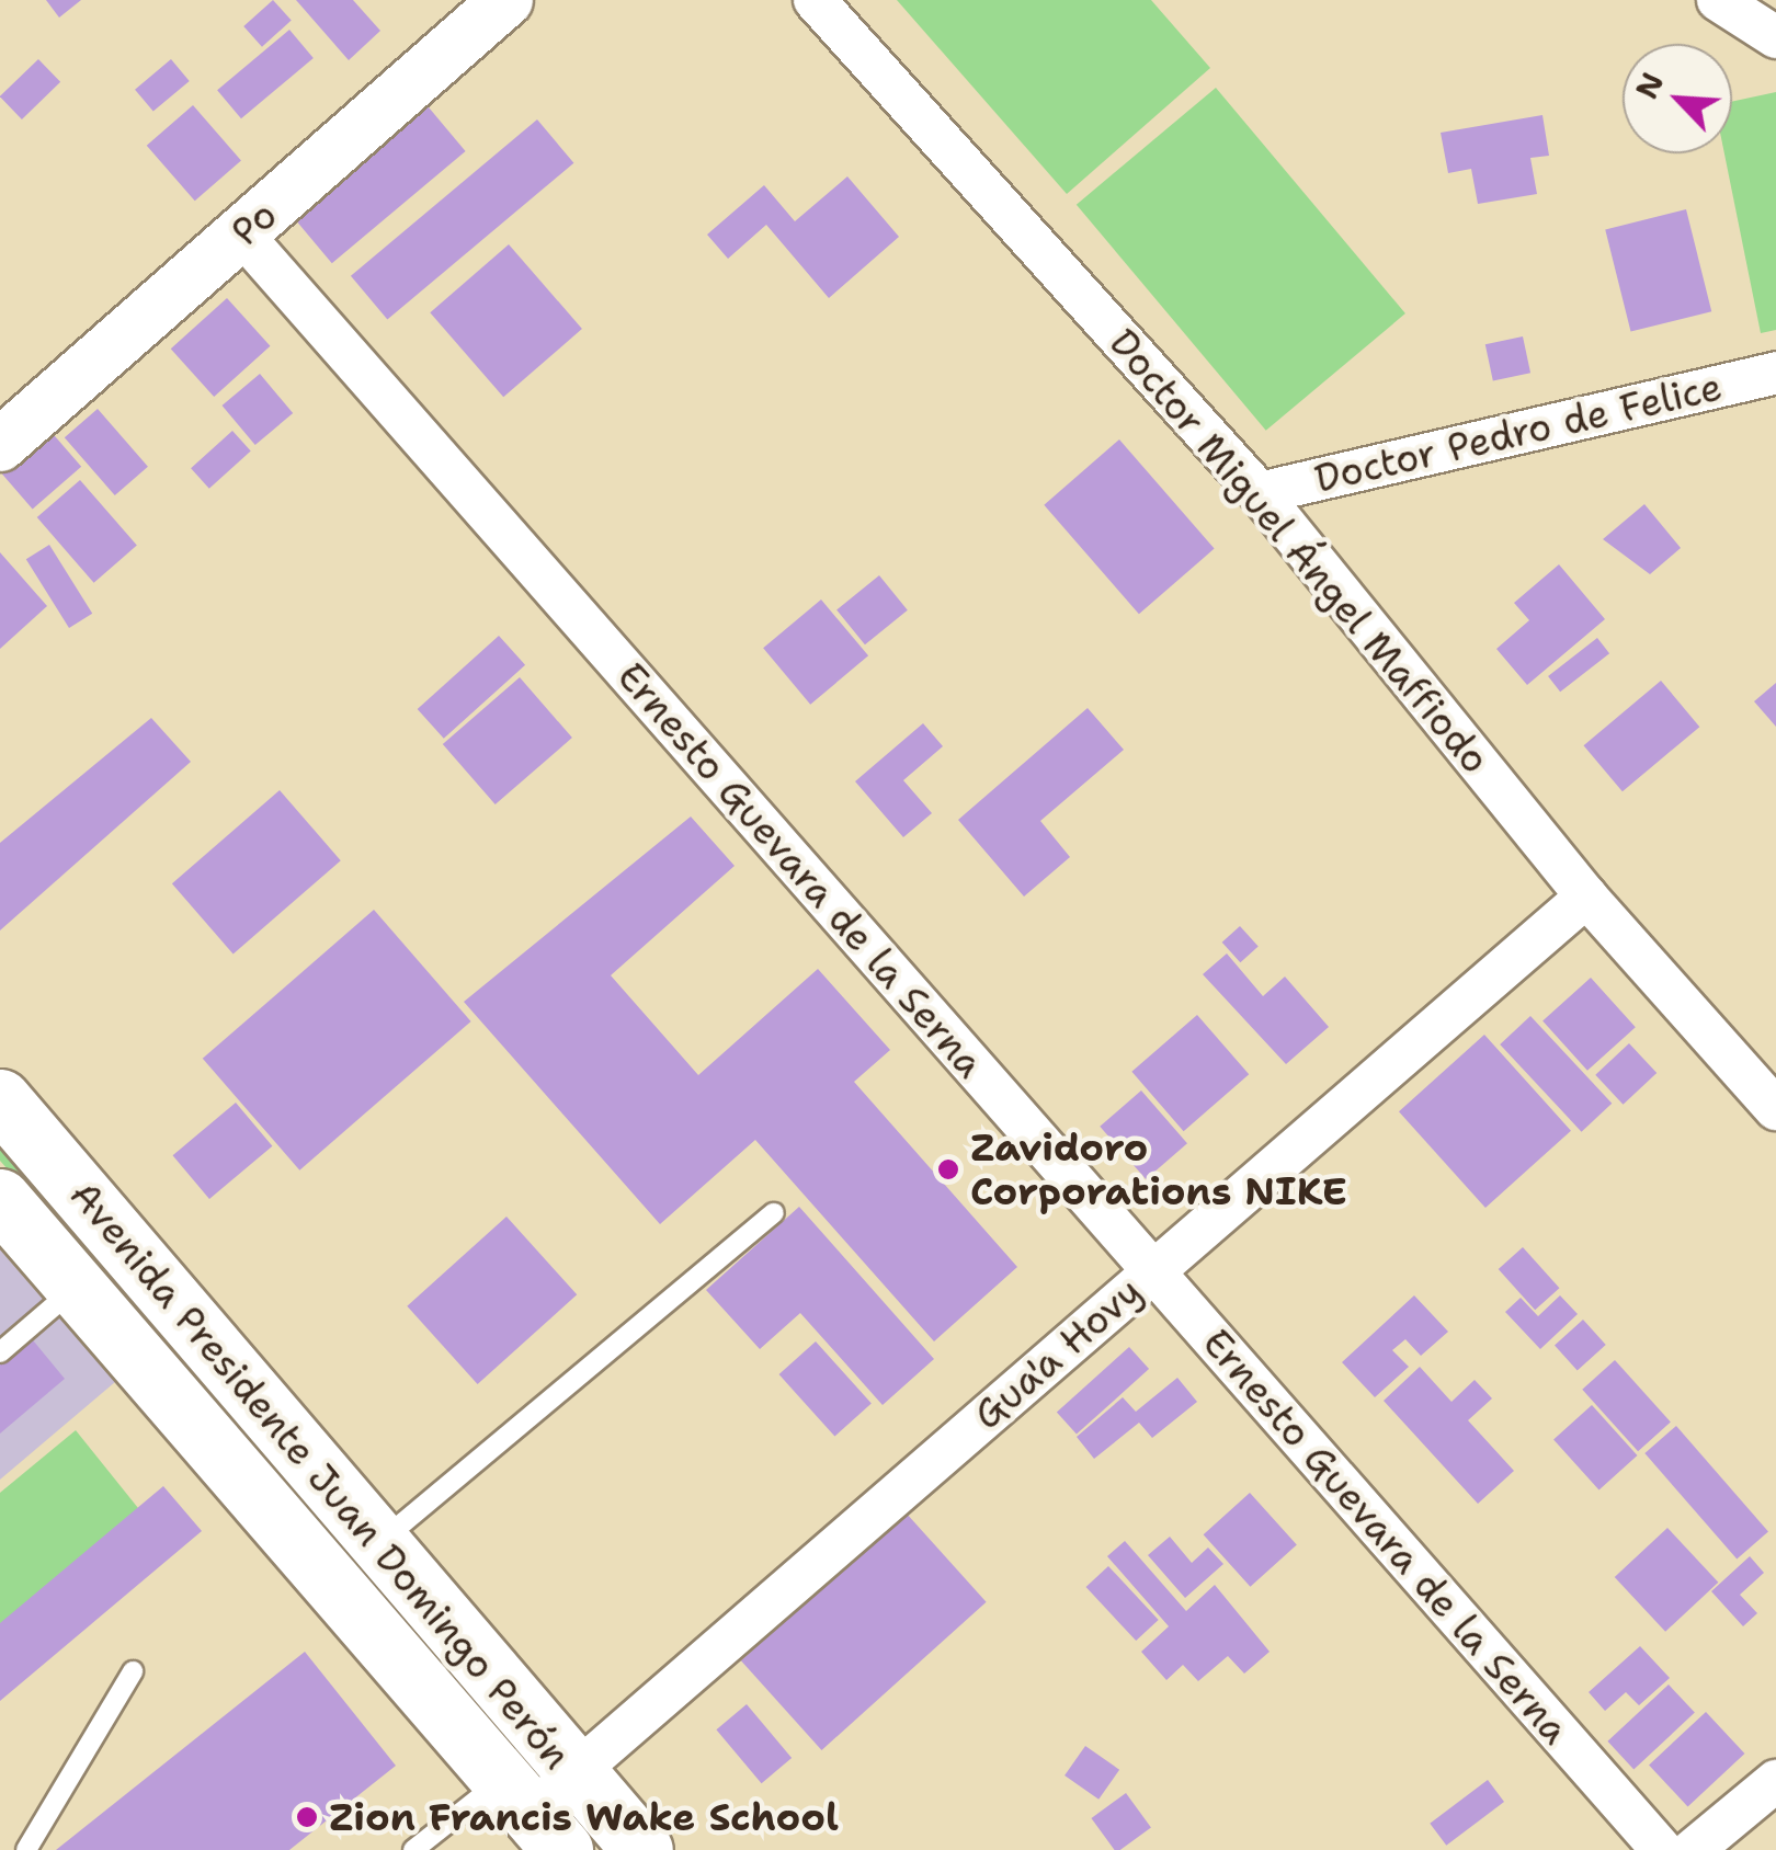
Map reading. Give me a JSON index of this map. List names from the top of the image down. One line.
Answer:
{"streets":{"main road":["Avenida Presidente Juan Domingo Perón"],"street":["Po","Doctor Pedro de Felice","Doctor Miguel Ángel Maffiodo","Ernesto Guevara de la Serna","Gua'a Hovy"]},"crossings":[["Po","Ernesto Guevara de la Serna"],["Doctor Pedro de Felice","Doctor Miguel Ángel Maffiodo"],["Doctor Miguel Ángel Maffiodo","Gua'a Hovy"],["Ernesto Guevara de la Serna","Gua'a Hovy"],["Gua'a Hovy","Avenida Presidente Juan Domingo Perón"]],"places":["Zavidoro Corporations NIKE","Zion Francis Wake School"],"north":"top left"}
